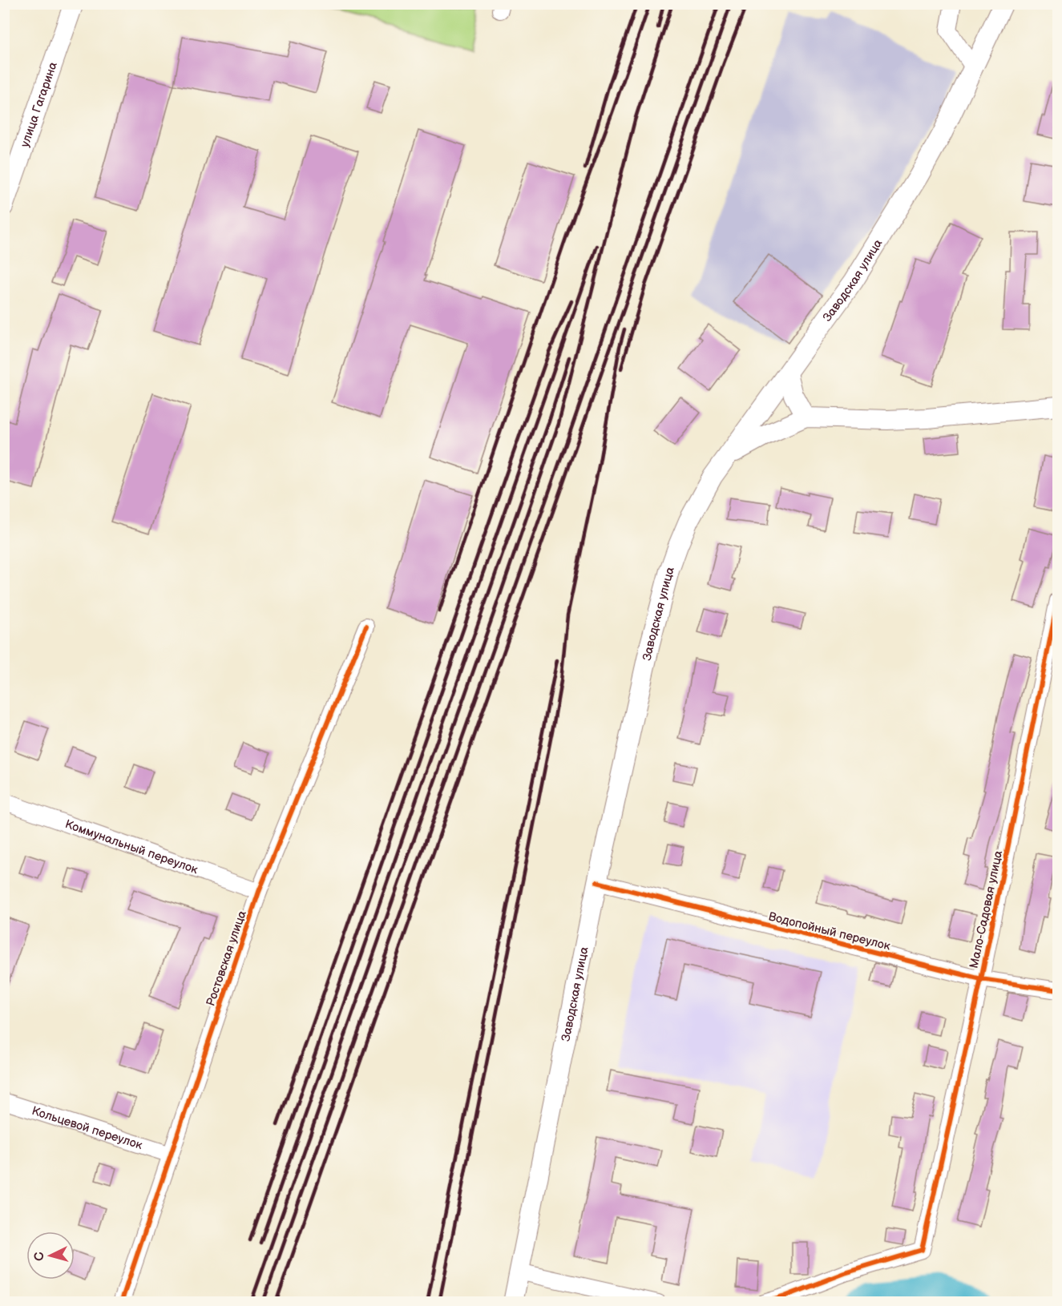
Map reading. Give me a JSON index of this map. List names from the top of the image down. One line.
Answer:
{"streets":{"main road":["улица Гагарина","Заводская улица"],"street":["Коммунальный переулок","Мало-Садовая улица","Водопойный переулок","Ростовская улица","Кольцевой переулок"]},"crossings":[["Заводская улица","Водопойный переулок"],["Коммунальный переулок","Ростовская улица"],["Мало-Садовая улица","Водопойный переулок"],["Ростовская улица","Кольцевой переулок"]],"north":"left"}
